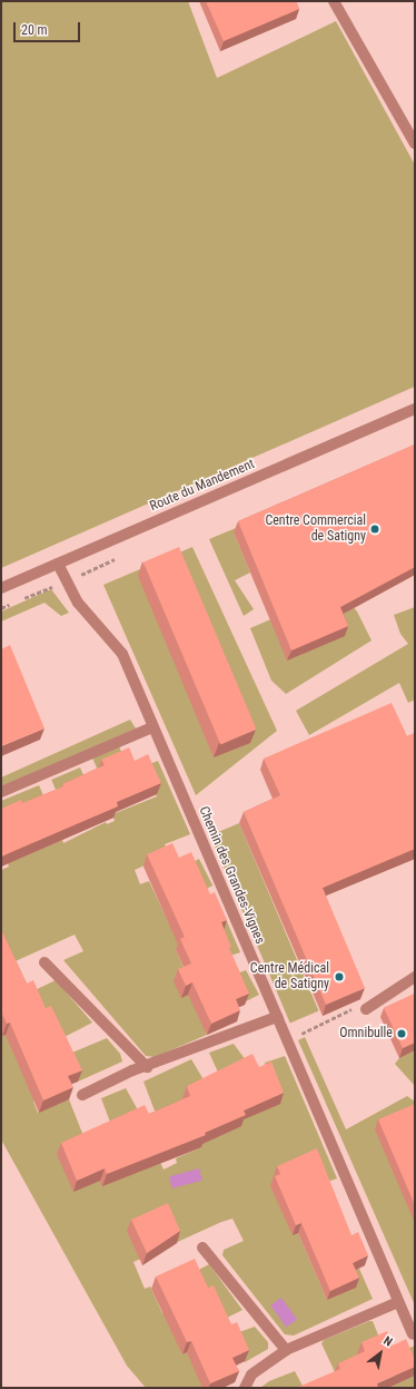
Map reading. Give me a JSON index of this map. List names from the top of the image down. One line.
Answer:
{"streets":{"street":["Route du Mandement","Chemin des Grandes-Vignes"]},"crossings":[["Route du Mandement","Chemin des Grandes-Vignes"]],"places":["Centre Commercial de Satigny","Centre Médical de Satigny","Omnibulle"],"scale_bar":"20 m","north":"top right"}
